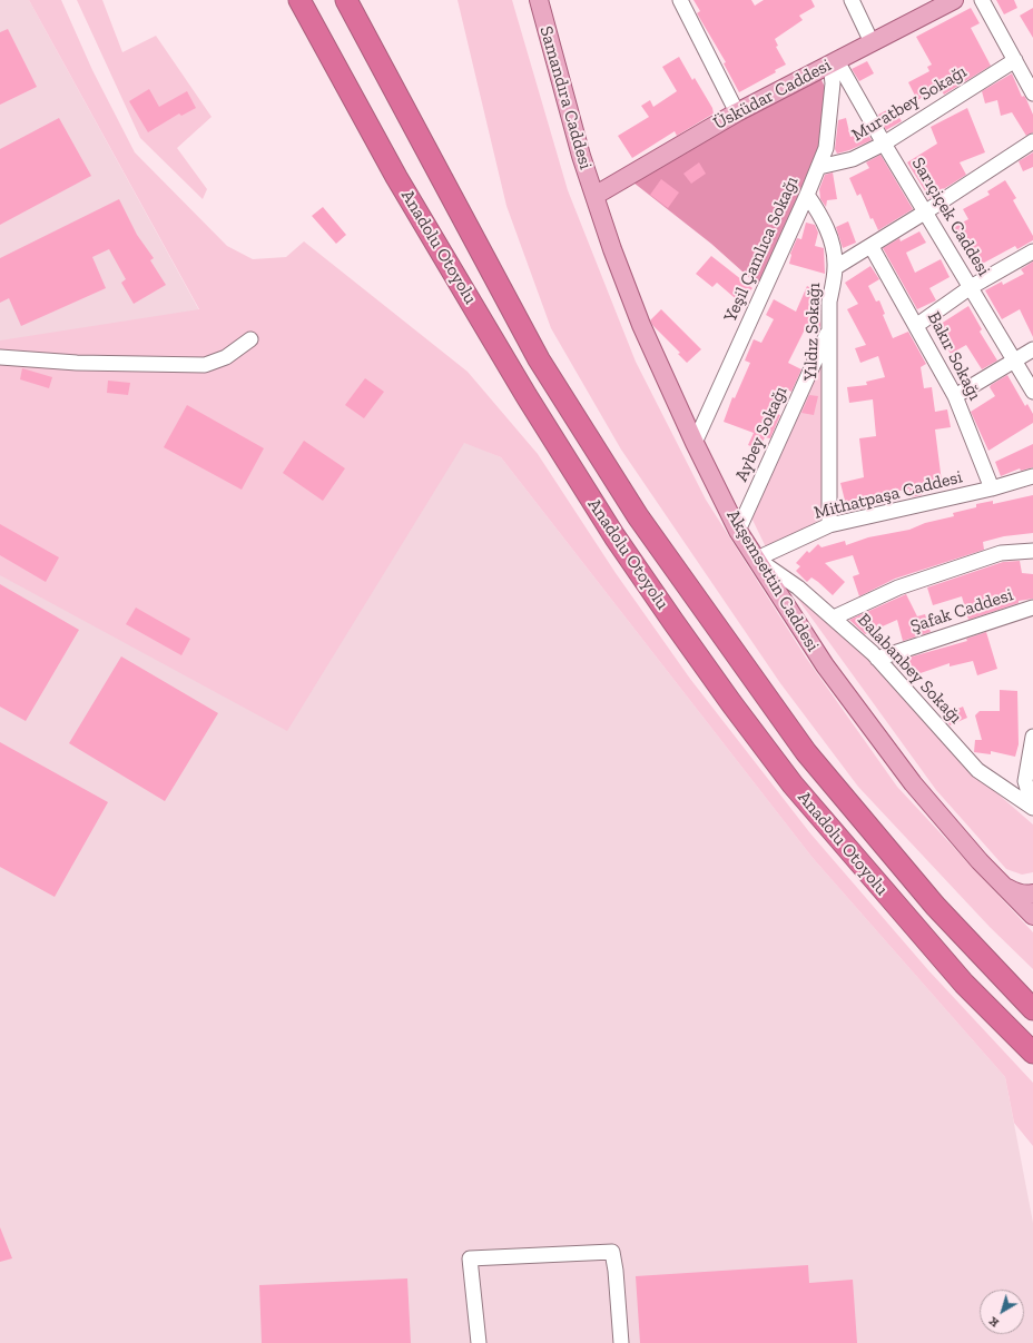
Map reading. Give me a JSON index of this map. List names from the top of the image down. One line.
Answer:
{"streets":{"highway":["Anadolu Otoyolu"],"main road":["Üsküdar Caddesi","Samandıra Caddesi","Akşemsettin Caddesi"],"street":["Muratbey Sokağı","Sarıçiçek Caddesi","Yeşil Çamlıca Sokağı","Yıldız Sokağı","Bakır Sokağı","Aybey Sokağı","Mithatpaşa Caddesi","Şafak Caddesi","Balabanbey Sokağı"]},"crossings":[["Üsküdar Caddesi","Samandıra Caddesi"],["Üsküdar Caddesi","Sarıçiçek Caddesi"],["Üsküdar Caddesi","Yeşil Çamlıca Sokağı"],["Üsküdar Caddesi","Akşemsettin Caddesi"],["Samandıra Caddesi","Akşemsettin Caddesi"],["Muratbey Sokağı","Sarıçiçek Caddesi"],["Muratbey Sokağı","Yeşil Çamlıca Sokağı"],["Sarıçiçek Caddesi","Yeşil Çamlıca Sokağı"],["Sarıçiçek Caddesi","Yıldız Sokağı"],["Yeşil Çamlıca Sokağı","Akşemsettin Caddesi"],["Yıldız Sokağı","Bakır Sokağı"],["Yıldız Sokağı","Aybey Sokağı"],["Yıldız Sokağı","Mithatpaşa Caddesi"],["Bakır Sokağı","Mithatpaşa Caddesi"],["Aybey Sokağı","Akşemsettin Caddesi"],["Mithatpaşa Caddesi","Akşemsettin Caddesi"],["Mithatpaşa Caddesi","Balabanbey Sokağı"],["Akşemsettin Caddesi","Balabanbey Sokağı"],["Şafak Caddesi","Balabanbey Sokağı"]],"north":"bottom left"}
